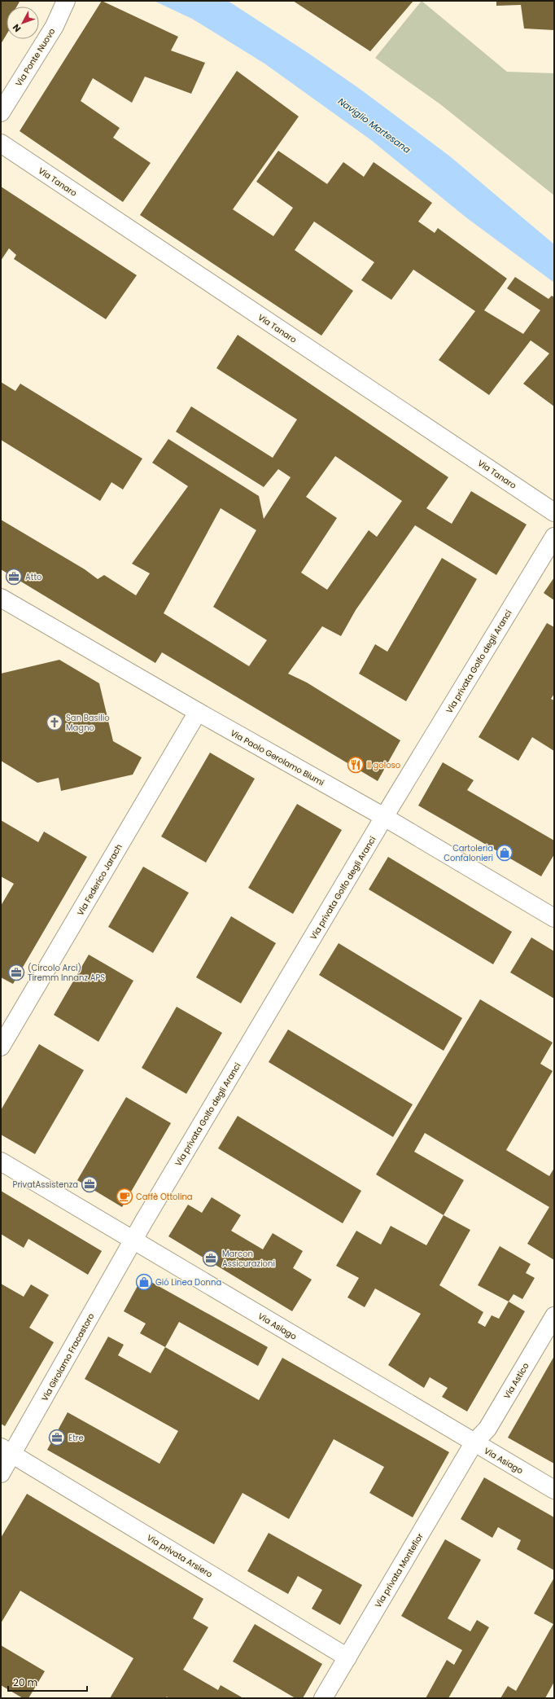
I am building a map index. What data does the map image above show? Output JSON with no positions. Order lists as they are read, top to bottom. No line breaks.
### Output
{"streets":{"street":["Via Ponte Nuovo","Via Tanaro","Via privata Golfo degli Aranci","Via Paolo Gerolamo Biumi","Via Federico Jarach","Via Asiago","Via Girolamo Fracastoro","Via Astico","Via privata Arsiero","Via privata Montefior"]},"crossings":[["Via privata Golfo degli Aranci","Via Paolo Gerolamo Biumi"],["Via privata Golfo degli Aranci","Via Asiago"],["Via privata Golfo degli Aranci","Via Girolamo Fracastoro"],["Via Paolo Gerolamo Biumi","Via Federico Jarach"],["Via Asiago","Via Girolamo Fracastoro"],["Via Asiago","Via Astico"],["Via Asiago","Via privata Montefior"],["Via Girolamo Fracastoro","Via privata Arsiero"],["Via Astico","Via privata Montefior"],["Via privata Arsiero","Via privata Montefior"]],"water":["Naviglio Martesana"],"places":{"office":["Atto","(Circolo Arci) Tiremm Innanz APS","PrivatAssistenza","Marcon Assicurazioni","Etre"],"church":["San Basilio Magno"],"restaurant":["Il goloso"],"shop":["Cartoleria Confalonieri","Gió Linea Donna"],"cafe":["Caffè Ottolina"]},"scale_bar":"20 m","north":"bottom left"}
